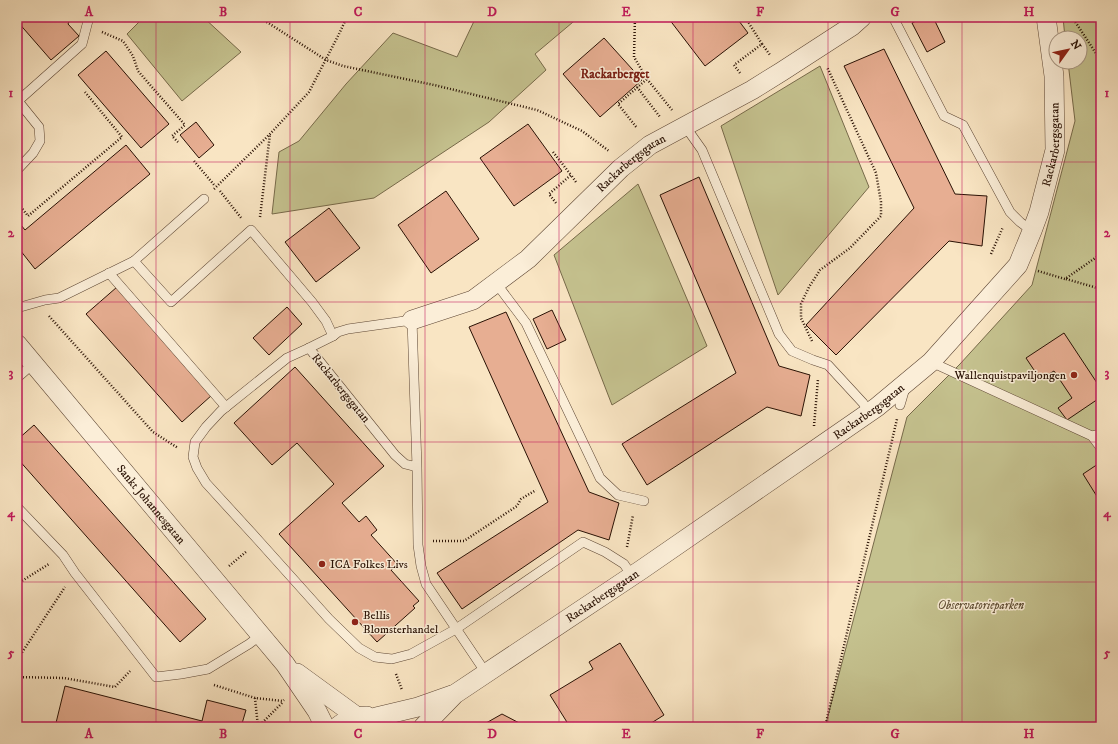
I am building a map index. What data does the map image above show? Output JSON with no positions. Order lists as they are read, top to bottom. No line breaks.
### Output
{"streets":{"street":["Rackarbergsgatan","Sankt Johannesgatan"]},"crossings":[["Rackarbergsgatan","Sankt Johannesgatan"]],"districts":["Rackarberget"],"parks":["Observatorieparken"],"places":["Wallenquistpaviljongen","ICA Folkes Livs","Bellis Blomsterhandel"],"north":"top right","grid":{"columns":["A","B","C","D","E","F","G","H"],"rows":["1","2","3","4","5"]}}
